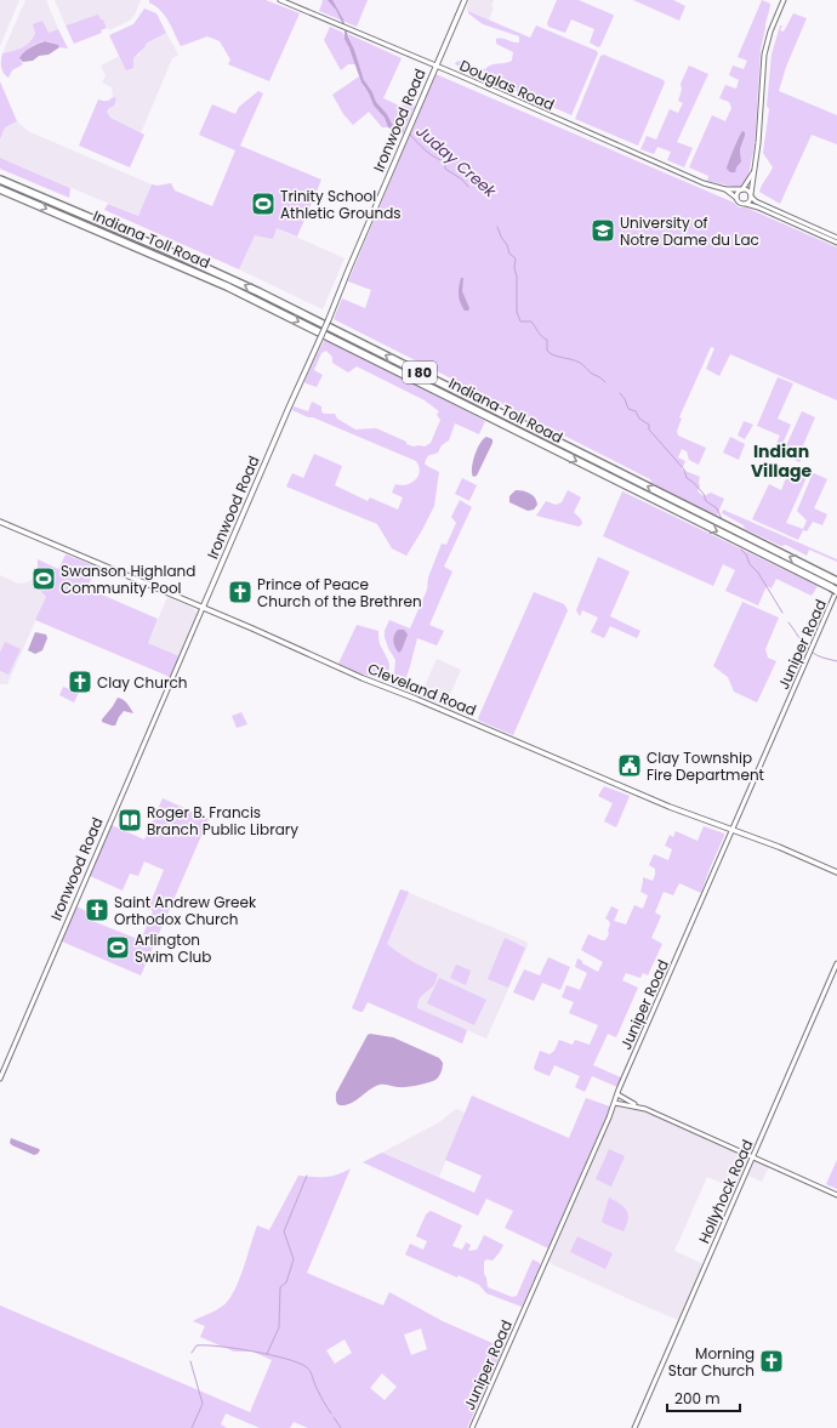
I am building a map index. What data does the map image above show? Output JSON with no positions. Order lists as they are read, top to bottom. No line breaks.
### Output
{"streets":{"highway":["Indiana Toll Road","I 80"],"main road":["Ironwood Road","Cleveland Road"],"street":["Douglas Road","Juniper Road","Hollyhock Road"]},"crossings":[["Douglas Road","Ironwood Road"],["Ironwood Road","Cleveland Road"],["Indiana Toll Road","Juniper Road"],["Juniper Road","Cleveland Road"]],"districts":["Indian Village"],"water":["Juday Creek"],"places":{"sports":["Trinity School Athletic Grounds","Swanson Highland Community Pool","Arlington Swim Club"],"school or university":["University of Notre Dame du Lac"],"church":["Prince of Peace Church of the Brethren","Clay Church","Saint Andrew Greek Orthodox Church","Morning Star Church"],"public building":["Clay Township Fire Department"],"library":["Roger B. Francis Branch Public Library"]},"scale_bar":"200 m"}
